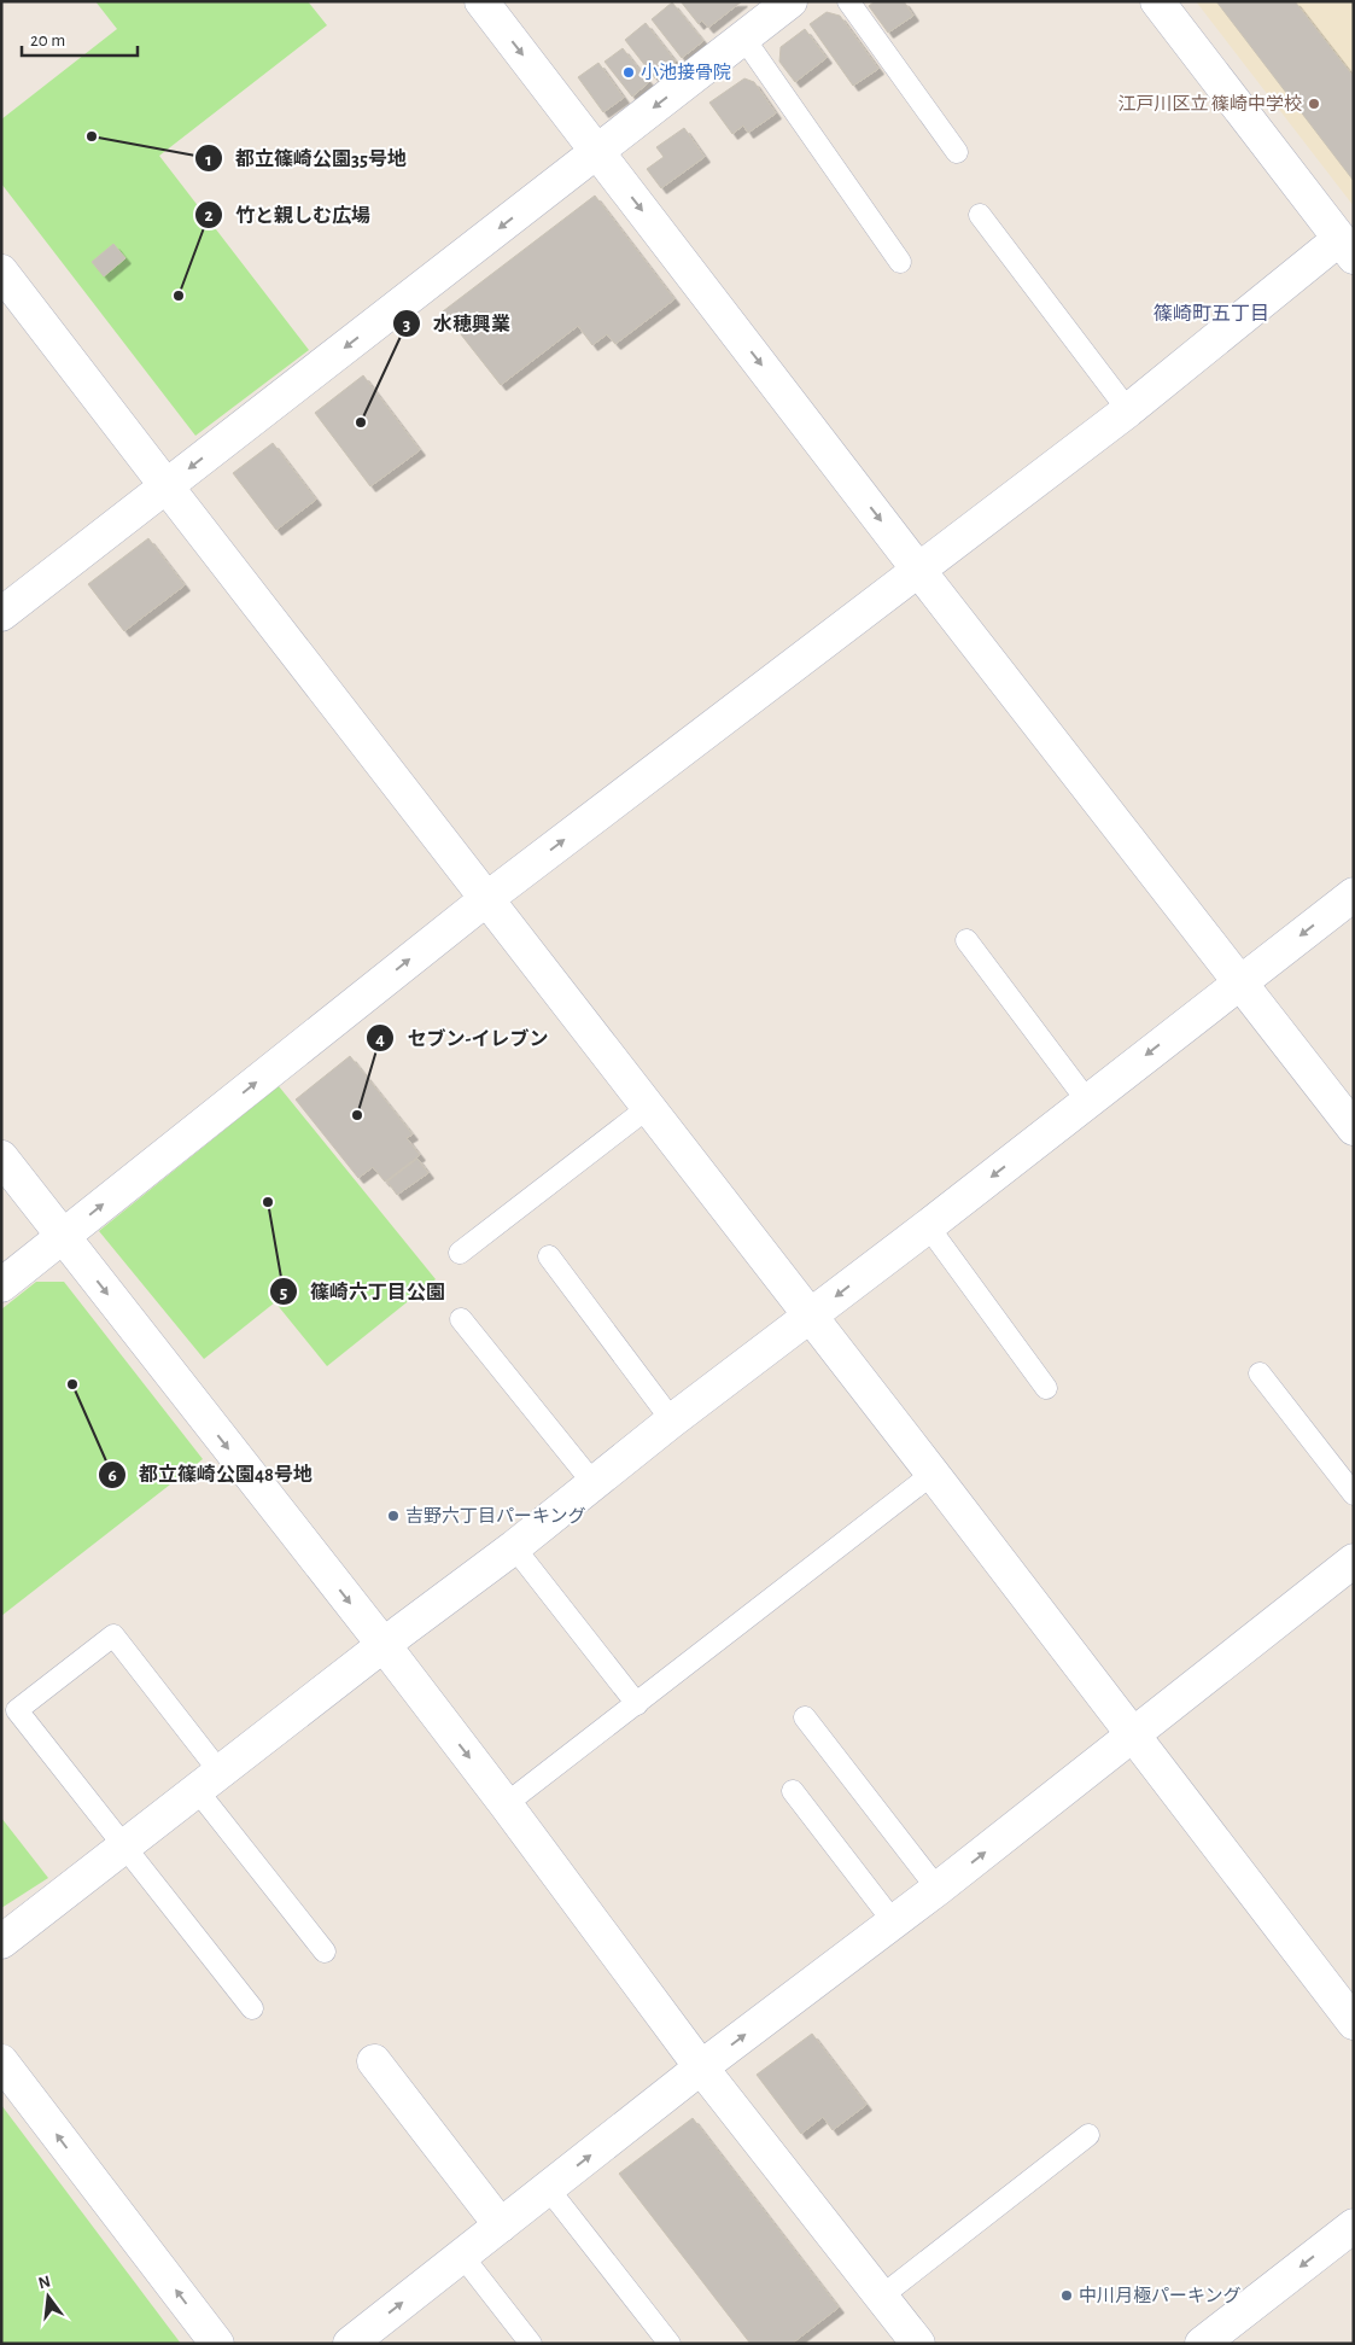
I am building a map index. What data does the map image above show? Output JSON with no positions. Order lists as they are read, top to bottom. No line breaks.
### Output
{"districts":["篠崎町五丁目"],"places":["小池接骨院","江戸川区立 篠崎中学校","都立篠崎公園35号地","竹と親しむ広場","水穂興業","セブン-イレブン","篠崎六丁目公園","都立篠崎公園48号地","吉野六丁目パーキング","中川月極パーキング"],"scale_bar":"20 m","north":"top"}
